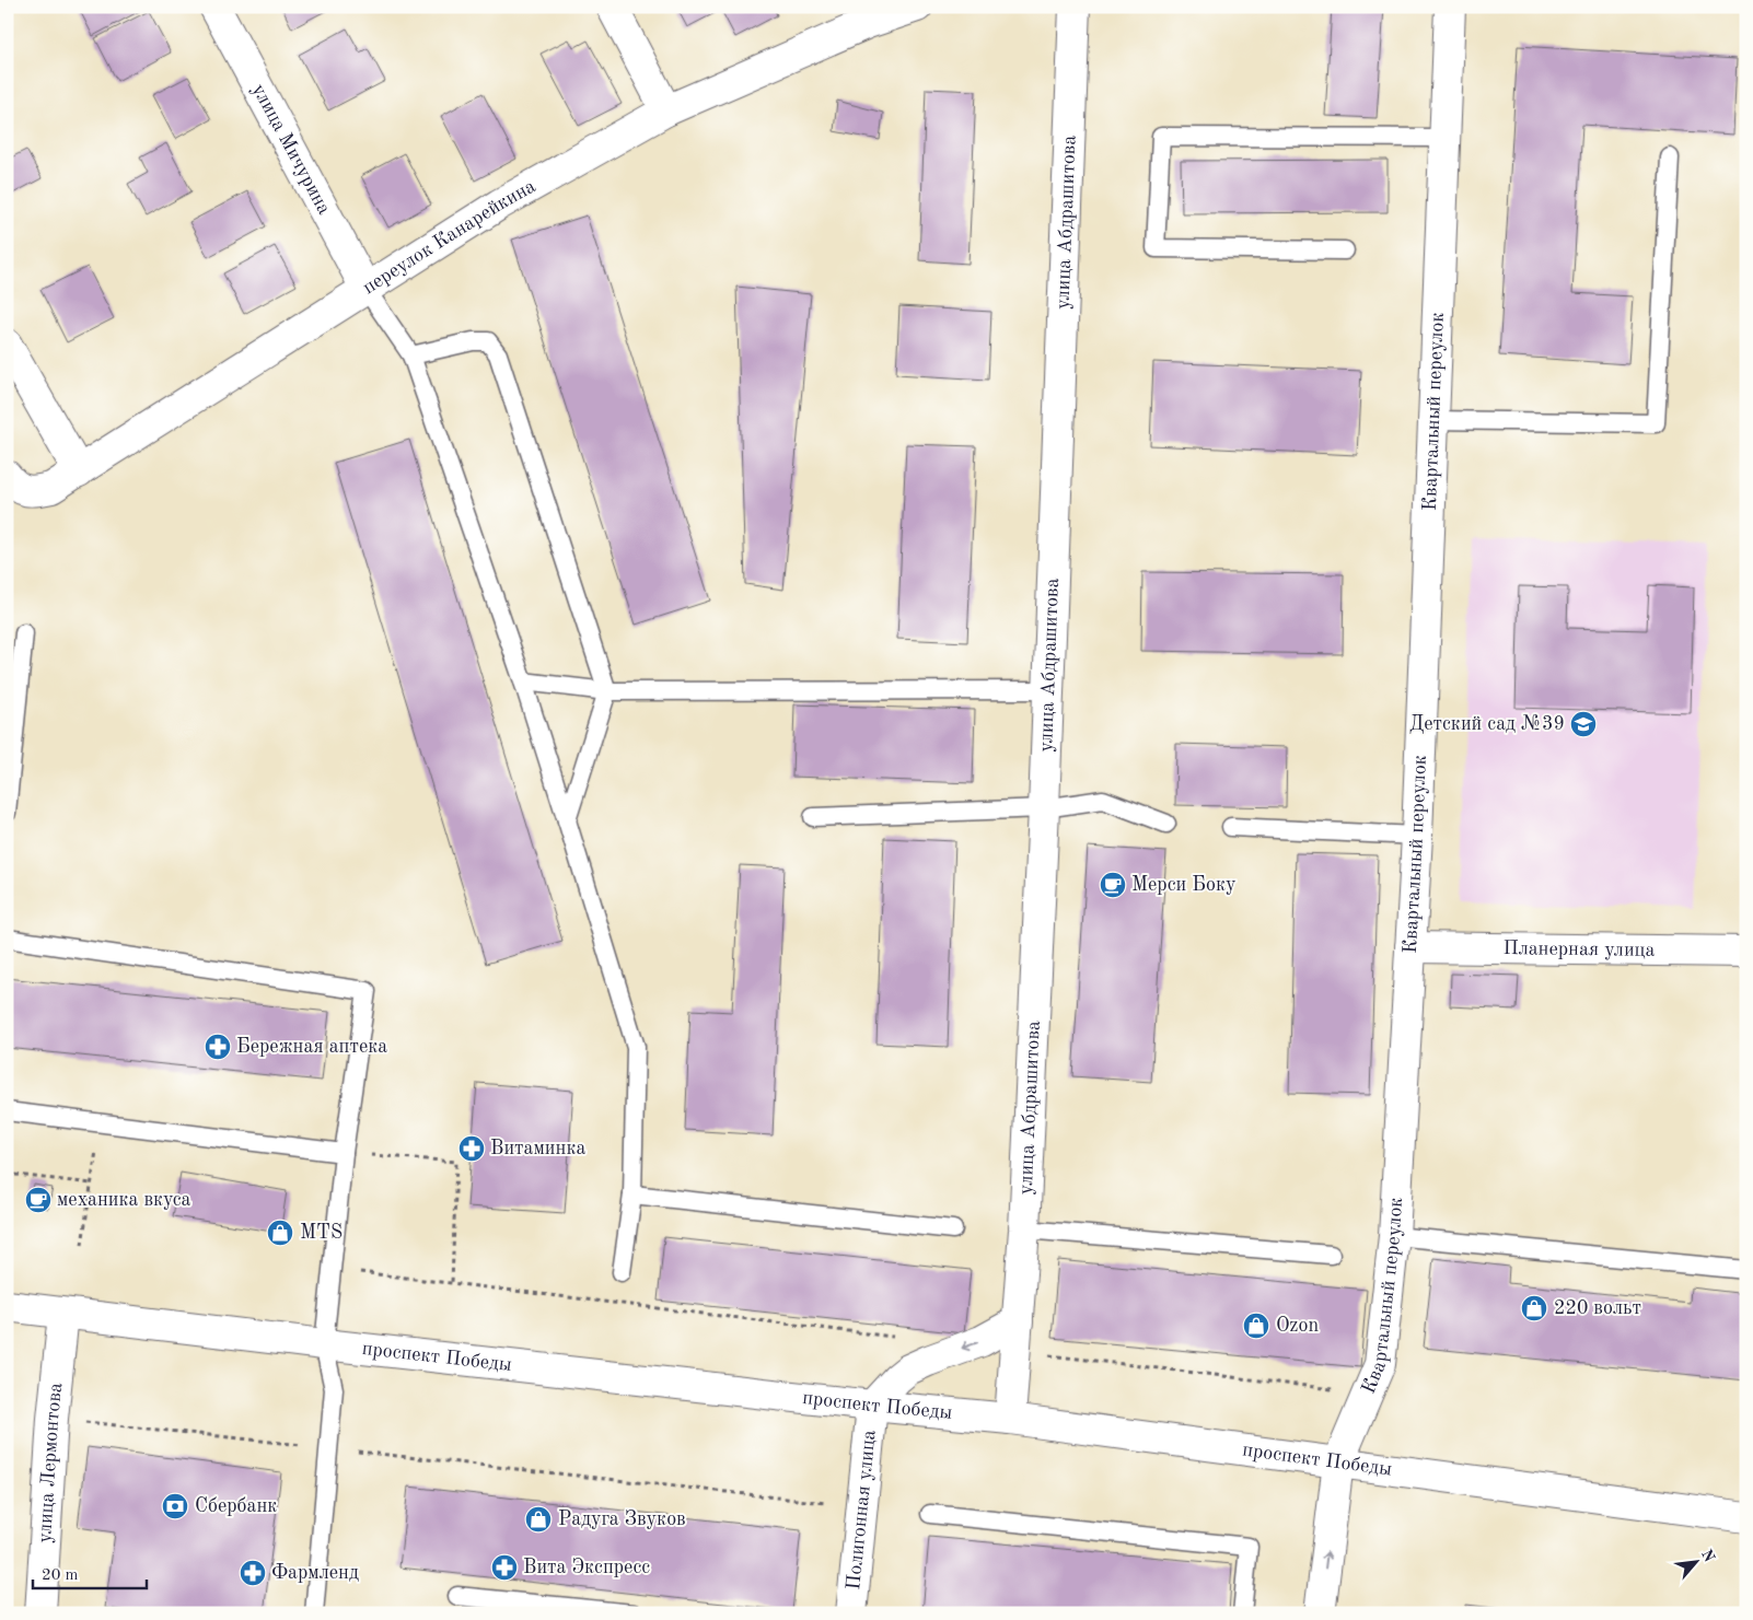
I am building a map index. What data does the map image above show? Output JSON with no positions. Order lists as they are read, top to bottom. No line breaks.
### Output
{"streets":{"street":["улица Мичурина","улица Абдрашитова","переулок Канарейкина","Квартальный переулок","Планерная улица","проспект Победы","улица Лермонтова","Полигонная улица"]},"crossings":[["улица Мичурина","переулок Канарейкина"],["улица Абдрашитова","проспект Победы"],["Квартальный переулок","Планерная улица"],["Квартальный переулок","проспект Победы"],["проспект Победы","улица Лермонтова"],["проспект Победы","Полигонная улица"]],"places":{"school or university":["Детский сад №39"],"cafe":["Мерси Боку","механика вкуса"],"pharmacy":["Бережная аптека","Витаминка","Вита Экспресс","Фармленд"],"shop":["MTS","220 вольт","Ozon","Радуга Звуков"],"bank":["Сбербанк"]},"scale_bar":"20 m","north":"top right"}
